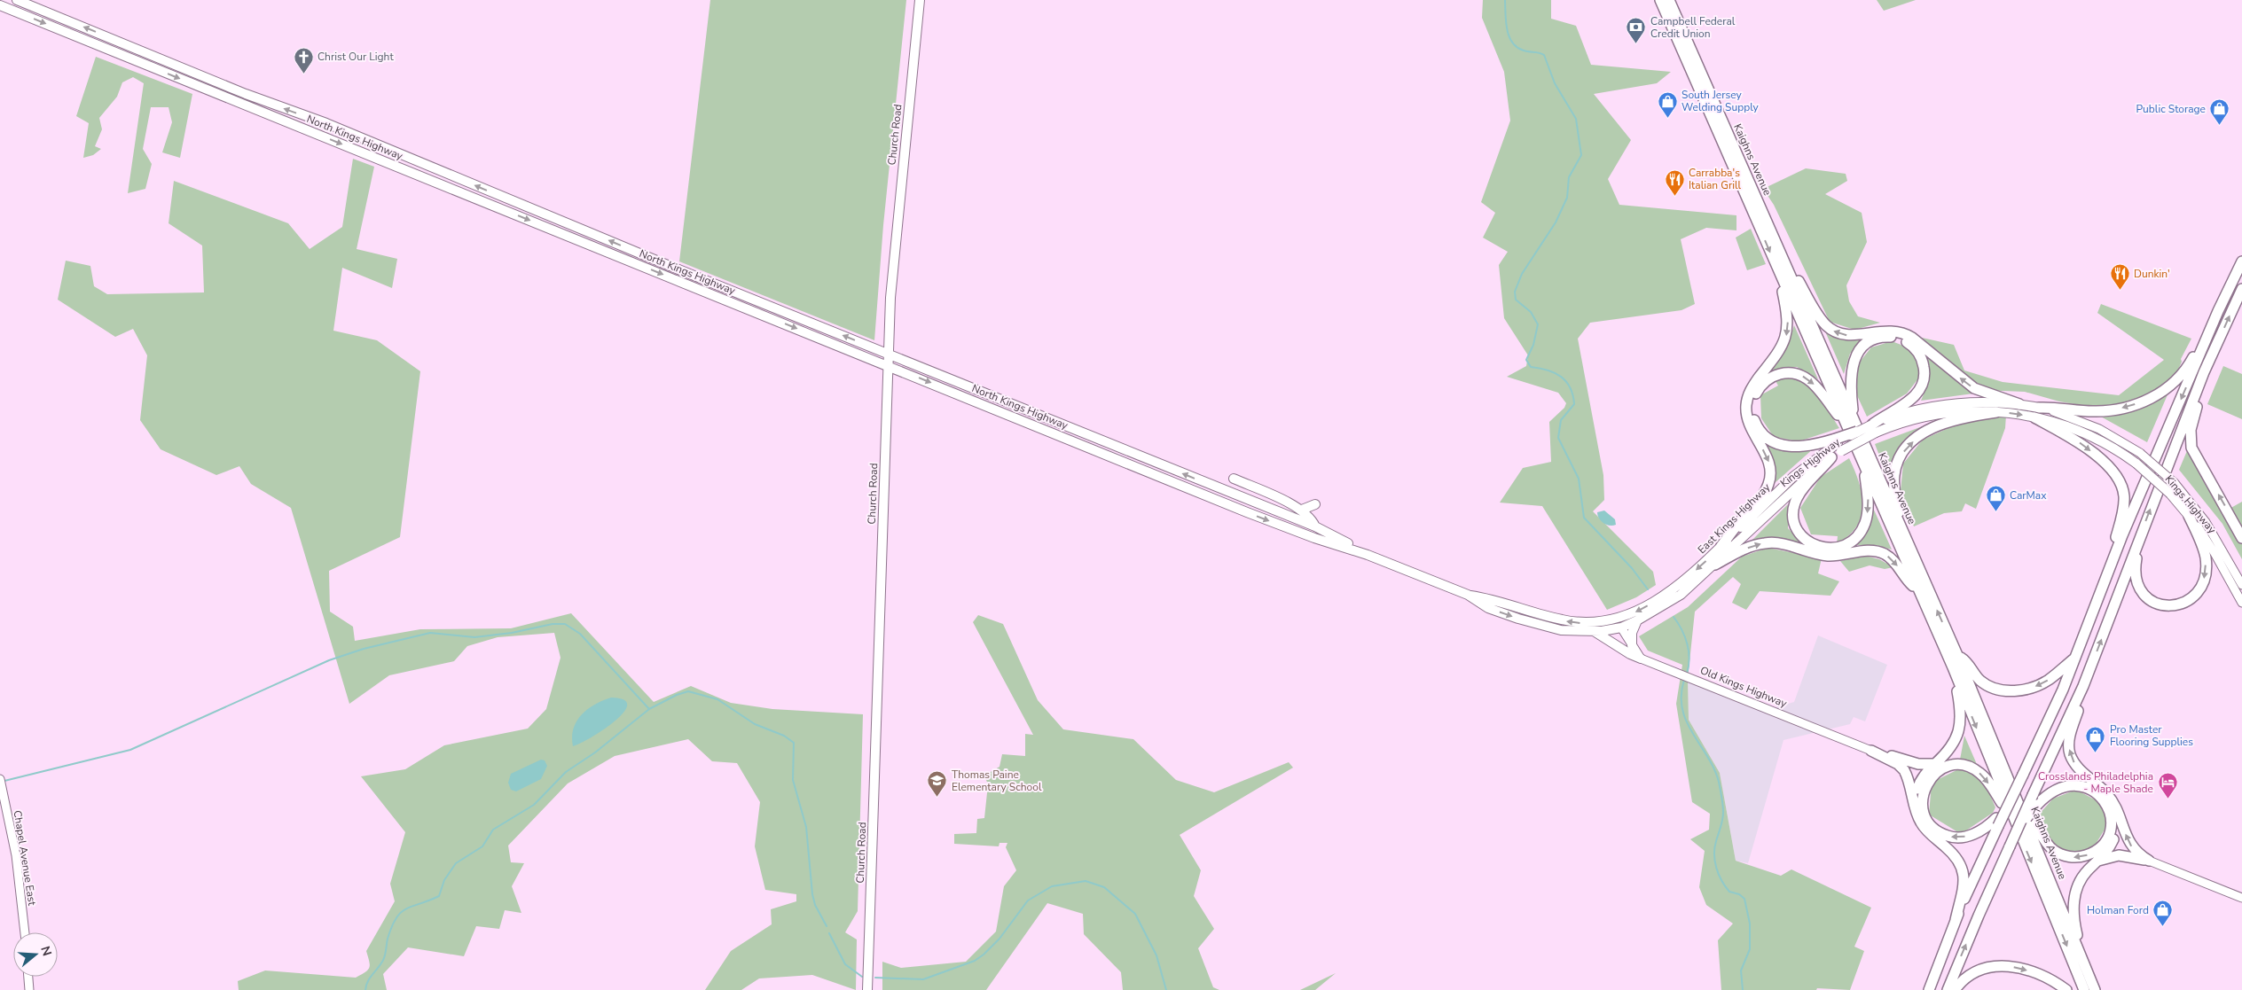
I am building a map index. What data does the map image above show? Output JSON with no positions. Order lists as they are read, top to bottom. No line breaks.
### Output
{"streets":{"highway":["Kaighns Avenue"],"main road":["Church Road","North Kings Highway","Kings Highway","East Kings Highway"],"street":["Old Kings Highway","Chapel Avenue East"]},"crossings":[["Church Road","North Kings Highway"],["North Kings Highway","Kings Highway"],["North Kings Highway","East Kings Highway"],["Kaighns Avenue","Kings Highway"],["Kaighns Avenue","East Kings Highway"],["Kings Highway","East Kings Highway"]],"places":{"bank":["Campbell Federal Credit Union"],"church":["Christ Our Light"],"shop":["South Jersey Welding Supply","Public Storage","CarMax","Pro Master Flooring Supplies","Holman Ford"],"restaurant":["Carrabba's Italian Grill","Dunkin'"],"school or university":["Thomas Paine Elementary School"],"hotel":["Crosslands Philadelphia - Maple Shade"]},"north":"right"}
